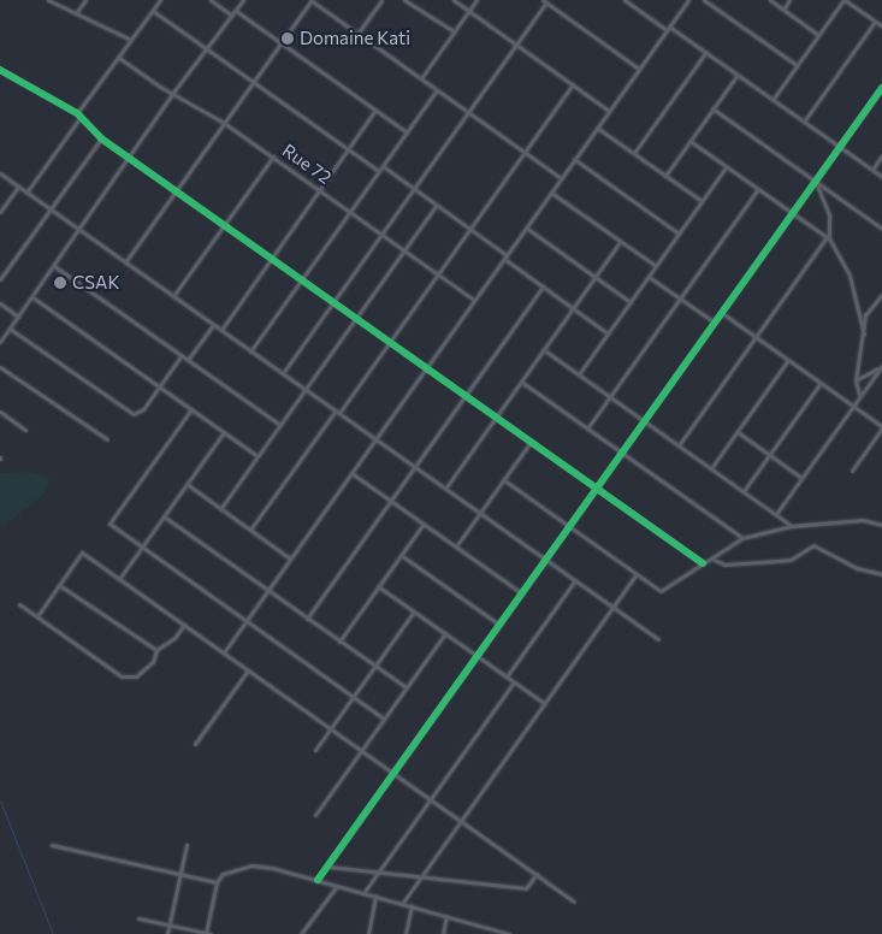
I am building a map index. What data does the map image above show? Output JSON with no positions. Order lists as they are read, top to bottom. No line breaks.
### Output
{"streets":{"street":["Rue 72"]},"places":["Domaine Kati","CSAK"]}
